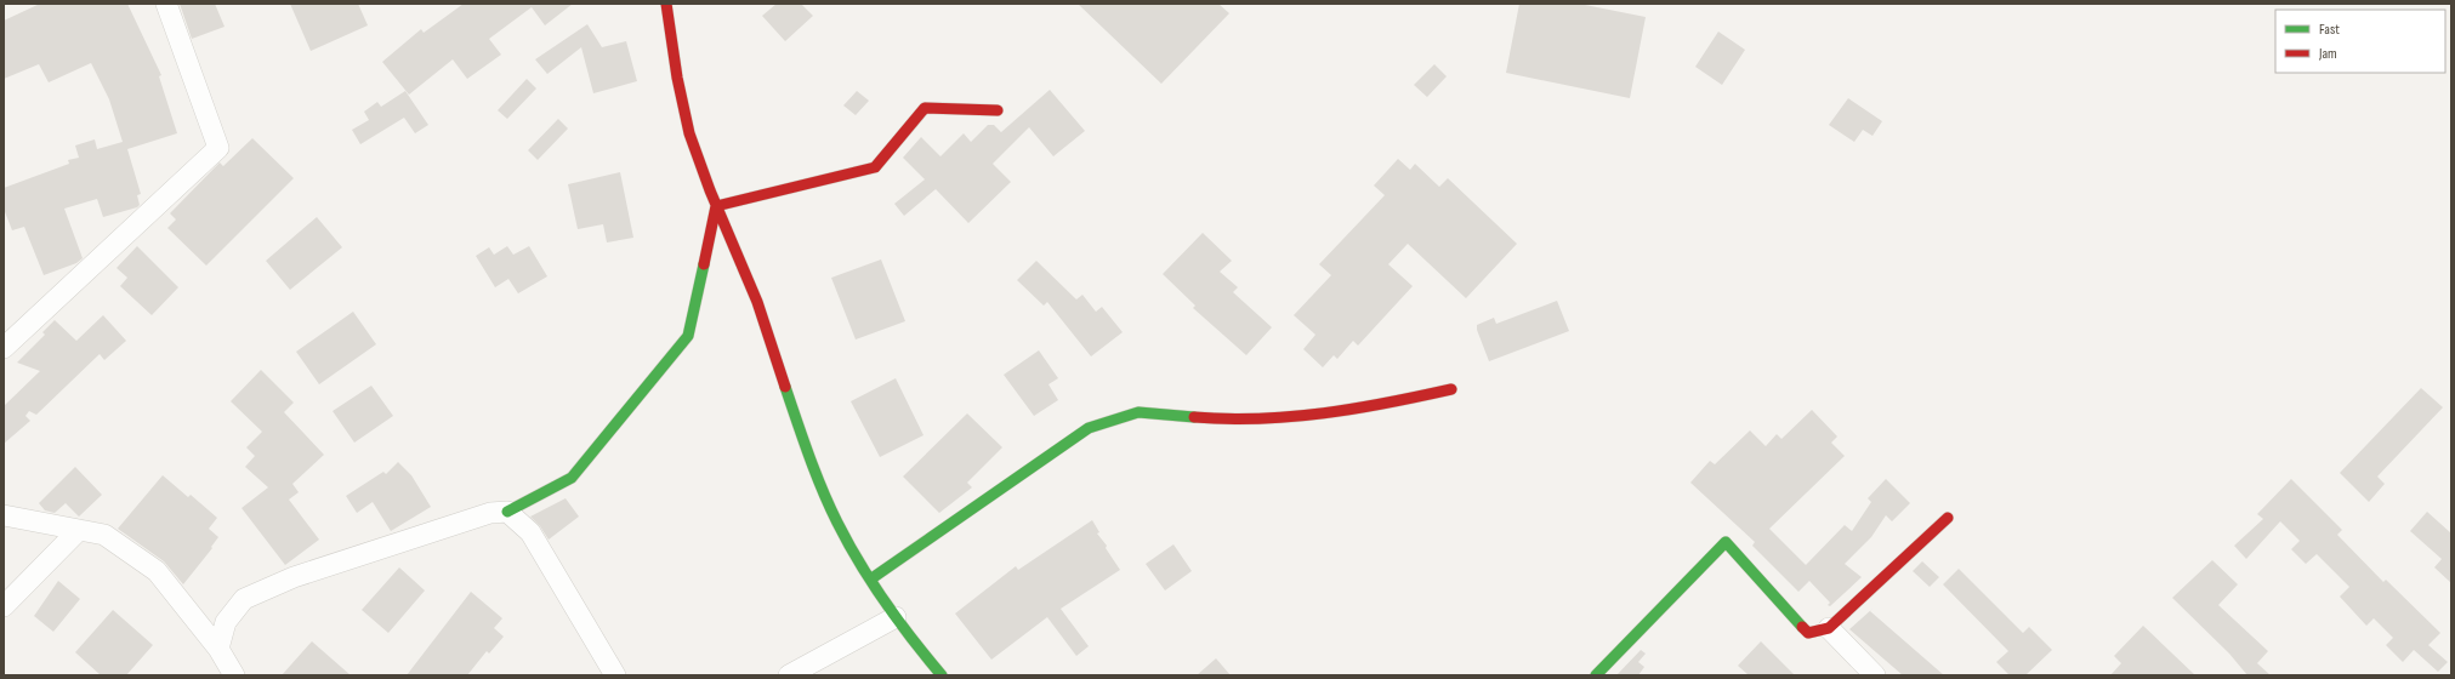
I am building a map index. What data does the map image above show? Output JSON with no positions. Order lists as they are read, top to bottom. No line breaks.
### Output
{"legend":["Fast","Jam"]}
